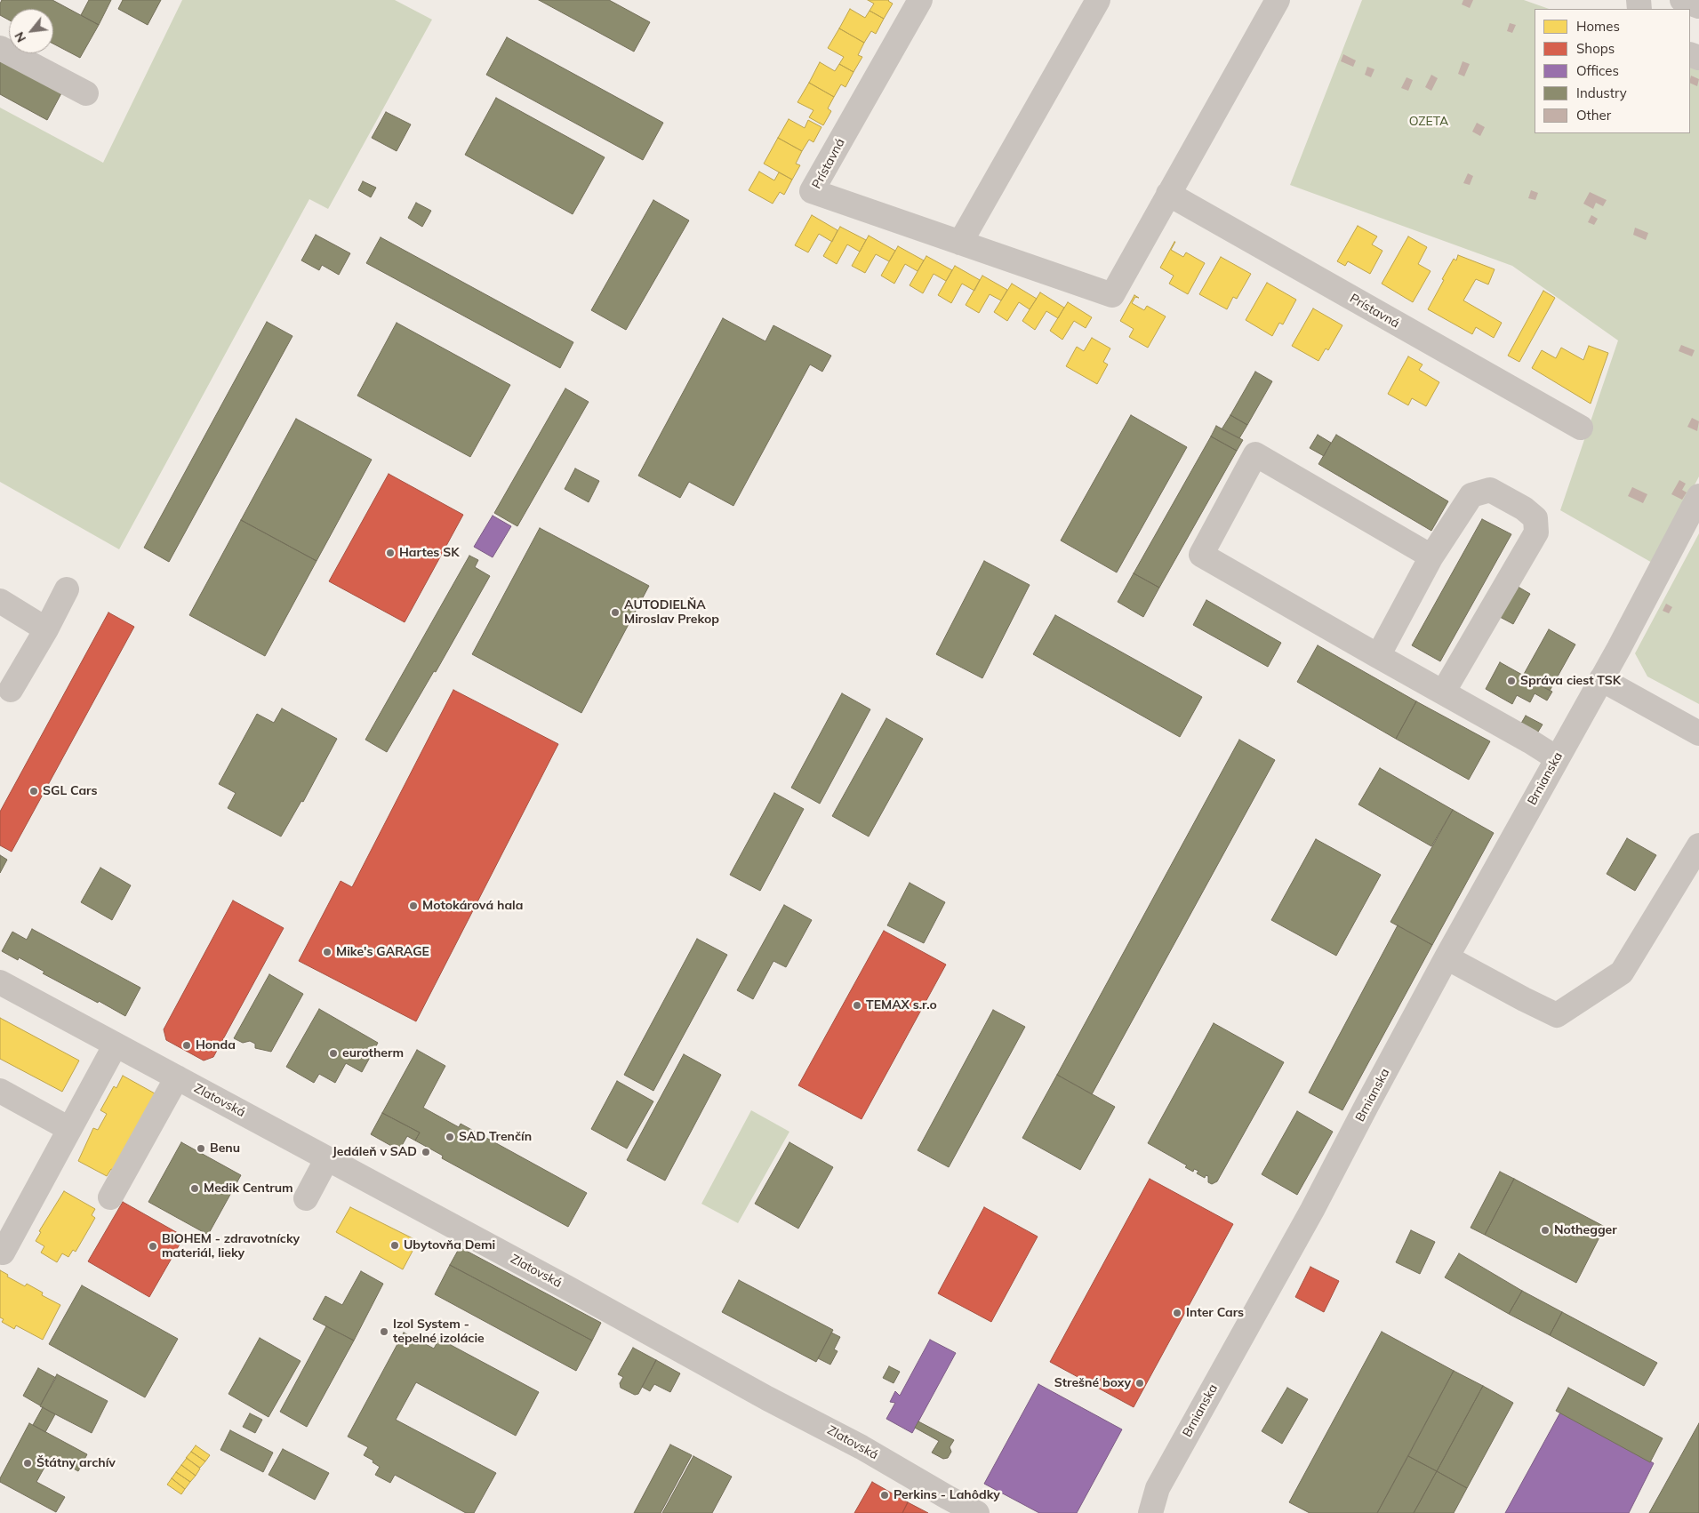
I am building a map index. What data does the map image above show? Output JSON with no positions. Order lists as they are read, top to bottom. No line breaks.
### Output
{"streets":{"street":["Prístavná","Brnianska","Zlatovská"]},"parks":["OZETA"],"places":["Hartes SK","AUTODIELŇA Miroslav Prekop","Správa ciest TSK","SGL Cars","Motokárová hala","Mike's GARAGE","TEMAX s.r.o","Honda","eurotherm","SAD Trenčín","Benu","Jedáleň v SAD","Medik Centrum","Nothegger","Ubytovňa Demi","BIOHEM - zdravotnícky materiál, lieky","Inter Cars","Izol System - tepelné izolácie","Strešné boxy","Štátny archív","Perkins - Lahôdky"],"legend":["Homes","Shops","Offices","Industry","Other"],"north":"bottom left"}
